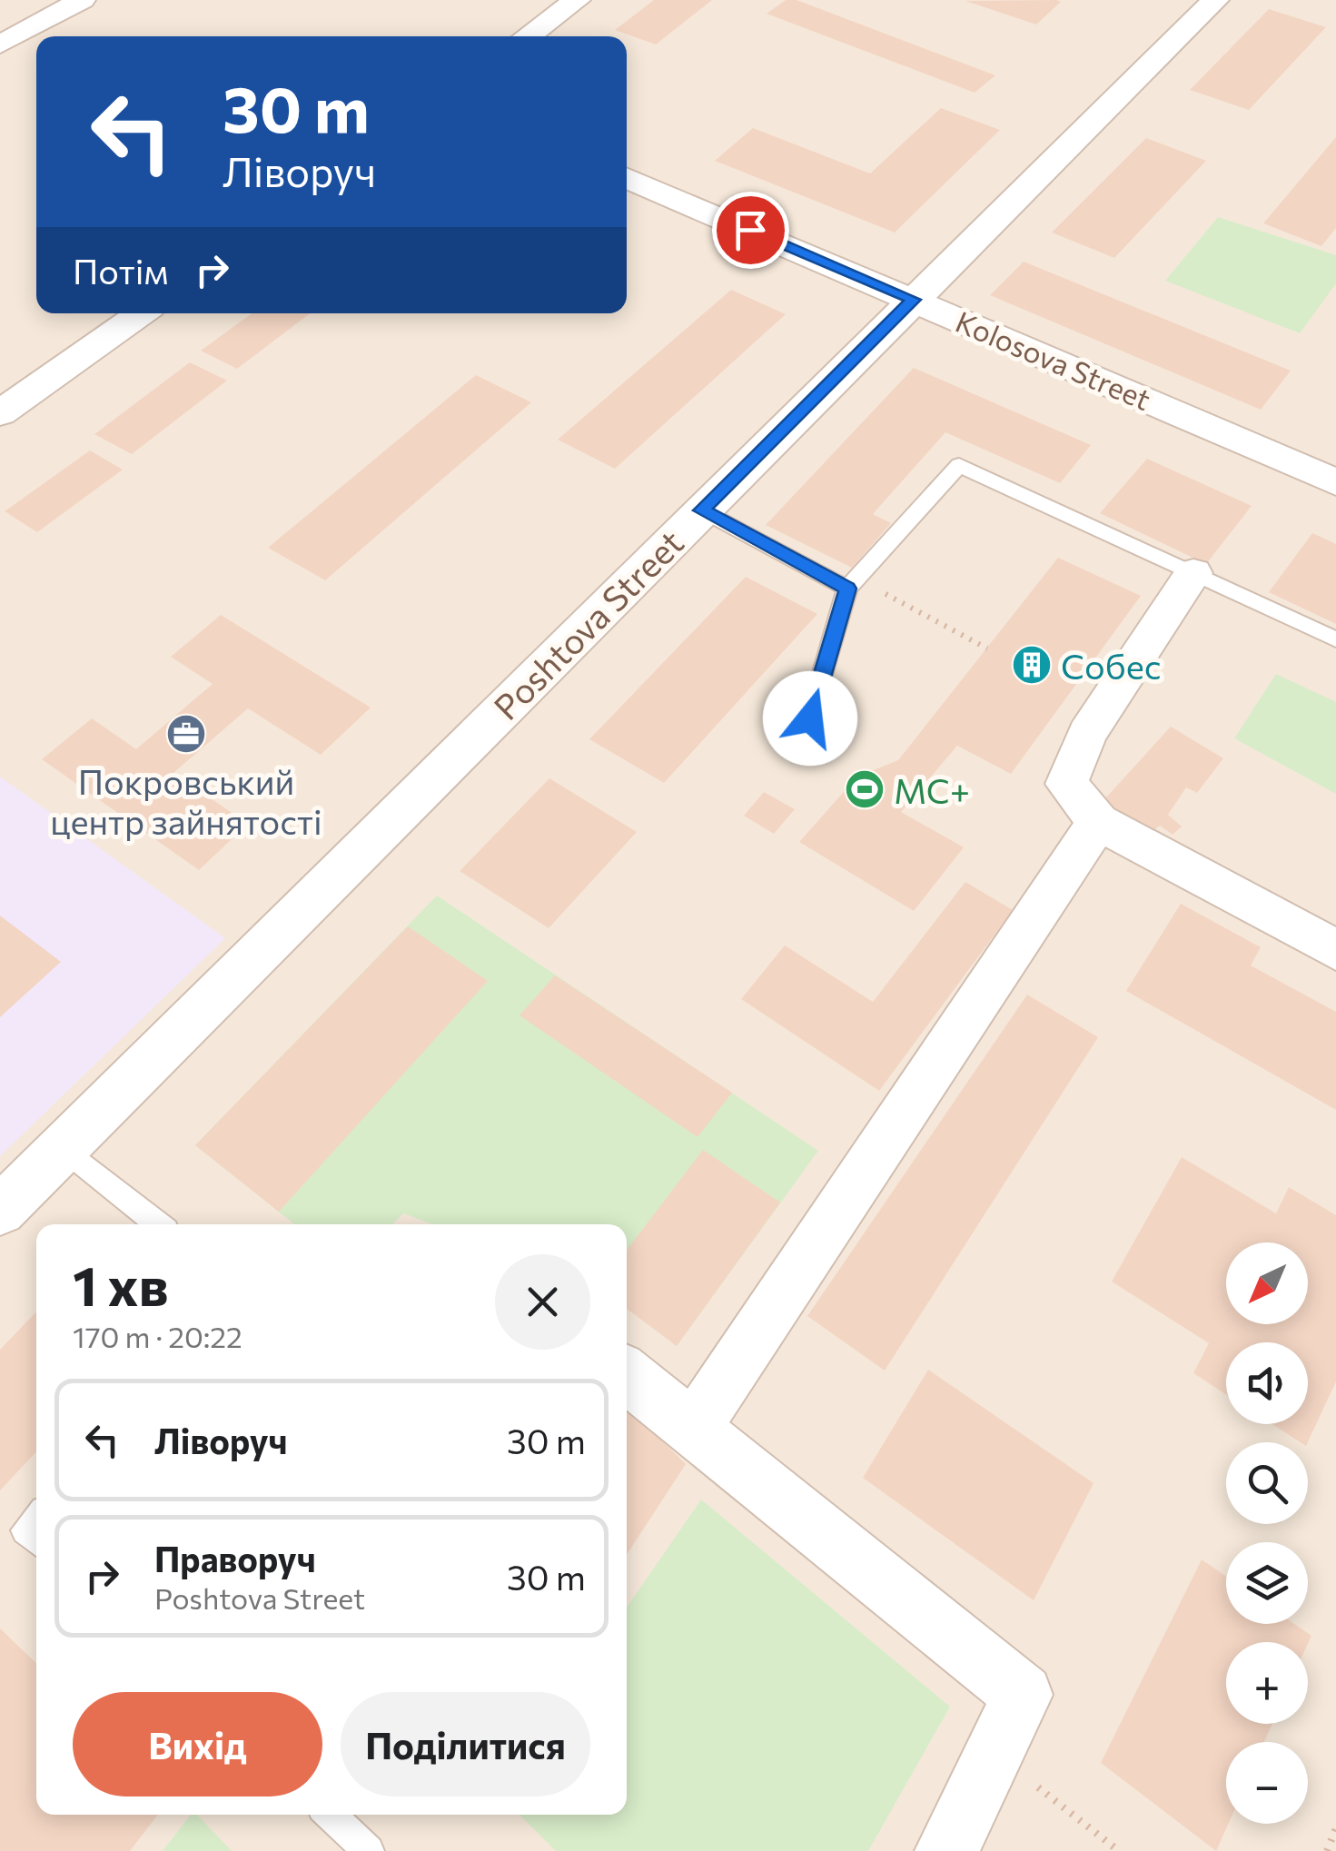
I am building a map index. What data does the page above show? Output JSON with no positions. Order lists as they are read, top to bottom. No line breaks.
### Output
{"streets":{"street":["Kolosova Street","Poshtova Street"]},"crossings":[["Kolosova Street","Poshtova Street"]],"places":{"building":["Собес"],"office":["Покровський центр зайнятості"],"sports":["МС+"]},"north":"bottom left","page":{"turn":["30 m","Ліворуч"],"then":"Потім","heading":["1 хв","170 m · 20:22"],"map_buttons":["+","−"],"list":[{"name":"Ліворуч","value":"30 m"},{"name":"Праворуч","note":"Poshtova Street","value":"30 m"}],"buttons":["Вихід","Поділитися"]}}
